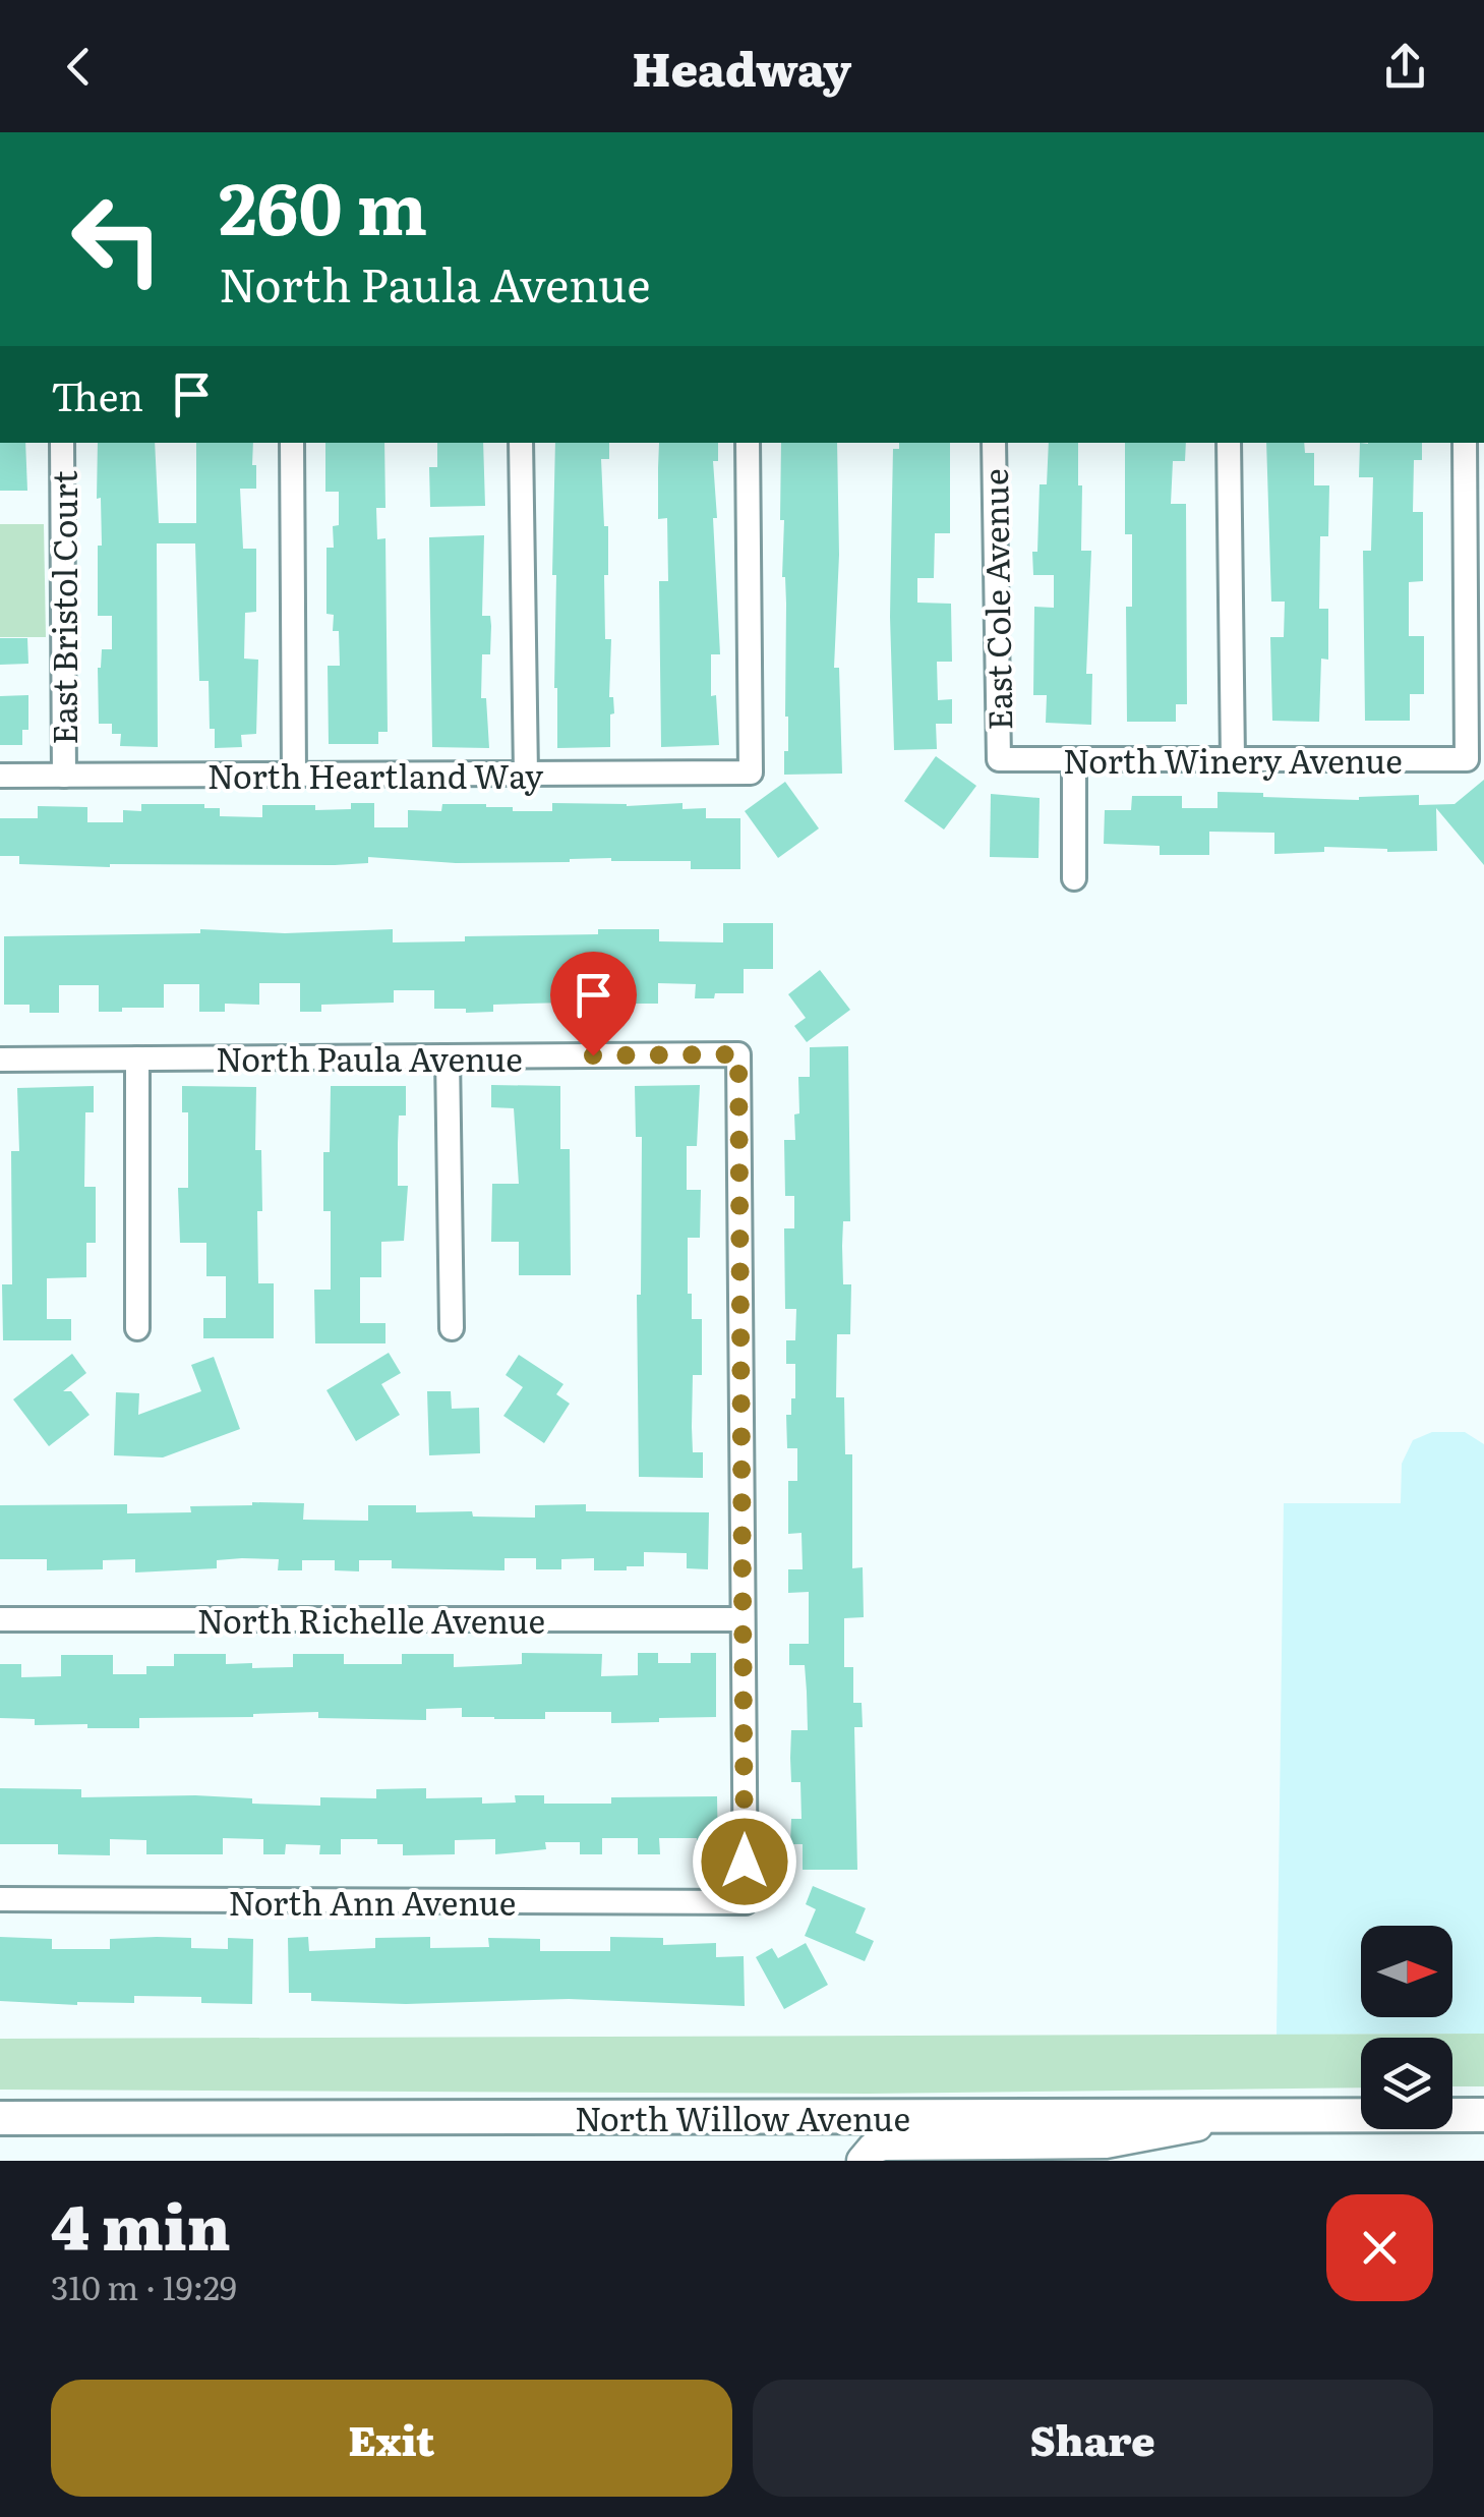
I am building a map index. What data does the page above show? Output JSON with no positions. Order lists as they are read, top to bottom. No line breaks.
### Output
{"streets":{"main road":["North Willow Avenue"],"street":["East Cole Avenue","East Bristol Court","North Winery Avenue","North Heartland Way","North Paula Avenue","North Richelle Avenue","North Ann Avenue"]},"crossings":[["East Cole Avenue","North Winery Avenue"],["East Bristol Court","North Heartland Way"],["North Paula Avenue","North Richelle Avenue"],["North Paula Avenue","North Ann Avenue"],["North Richelle Avenue","North Ann Avenue"]],"north":"right","page":{"header":"Headway","turn":["260 m","North Paula Avenue"],"then":"Then","heading":["4 min","310 m · 19:29"],"buttons":["Exit","Share"]}}
